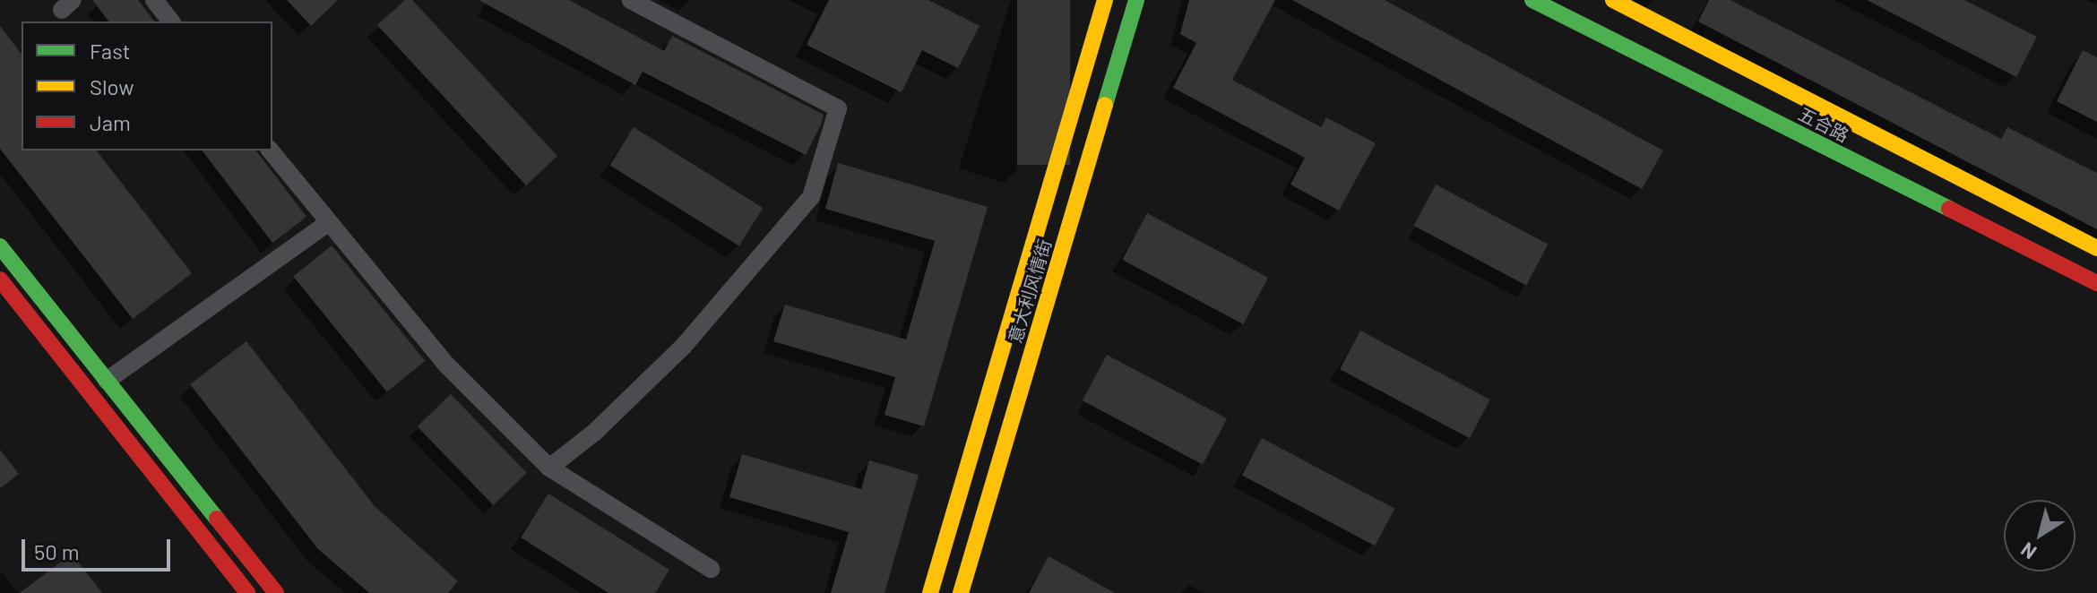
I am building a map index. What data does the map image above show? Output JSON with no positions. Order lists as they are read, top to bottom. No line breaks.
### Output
{"streets":{"street":["五合路","意大利风情街"]},"legend":["Fast","Slow","Jam"],"scale_bar":"50 m","north":"bottom left"}
